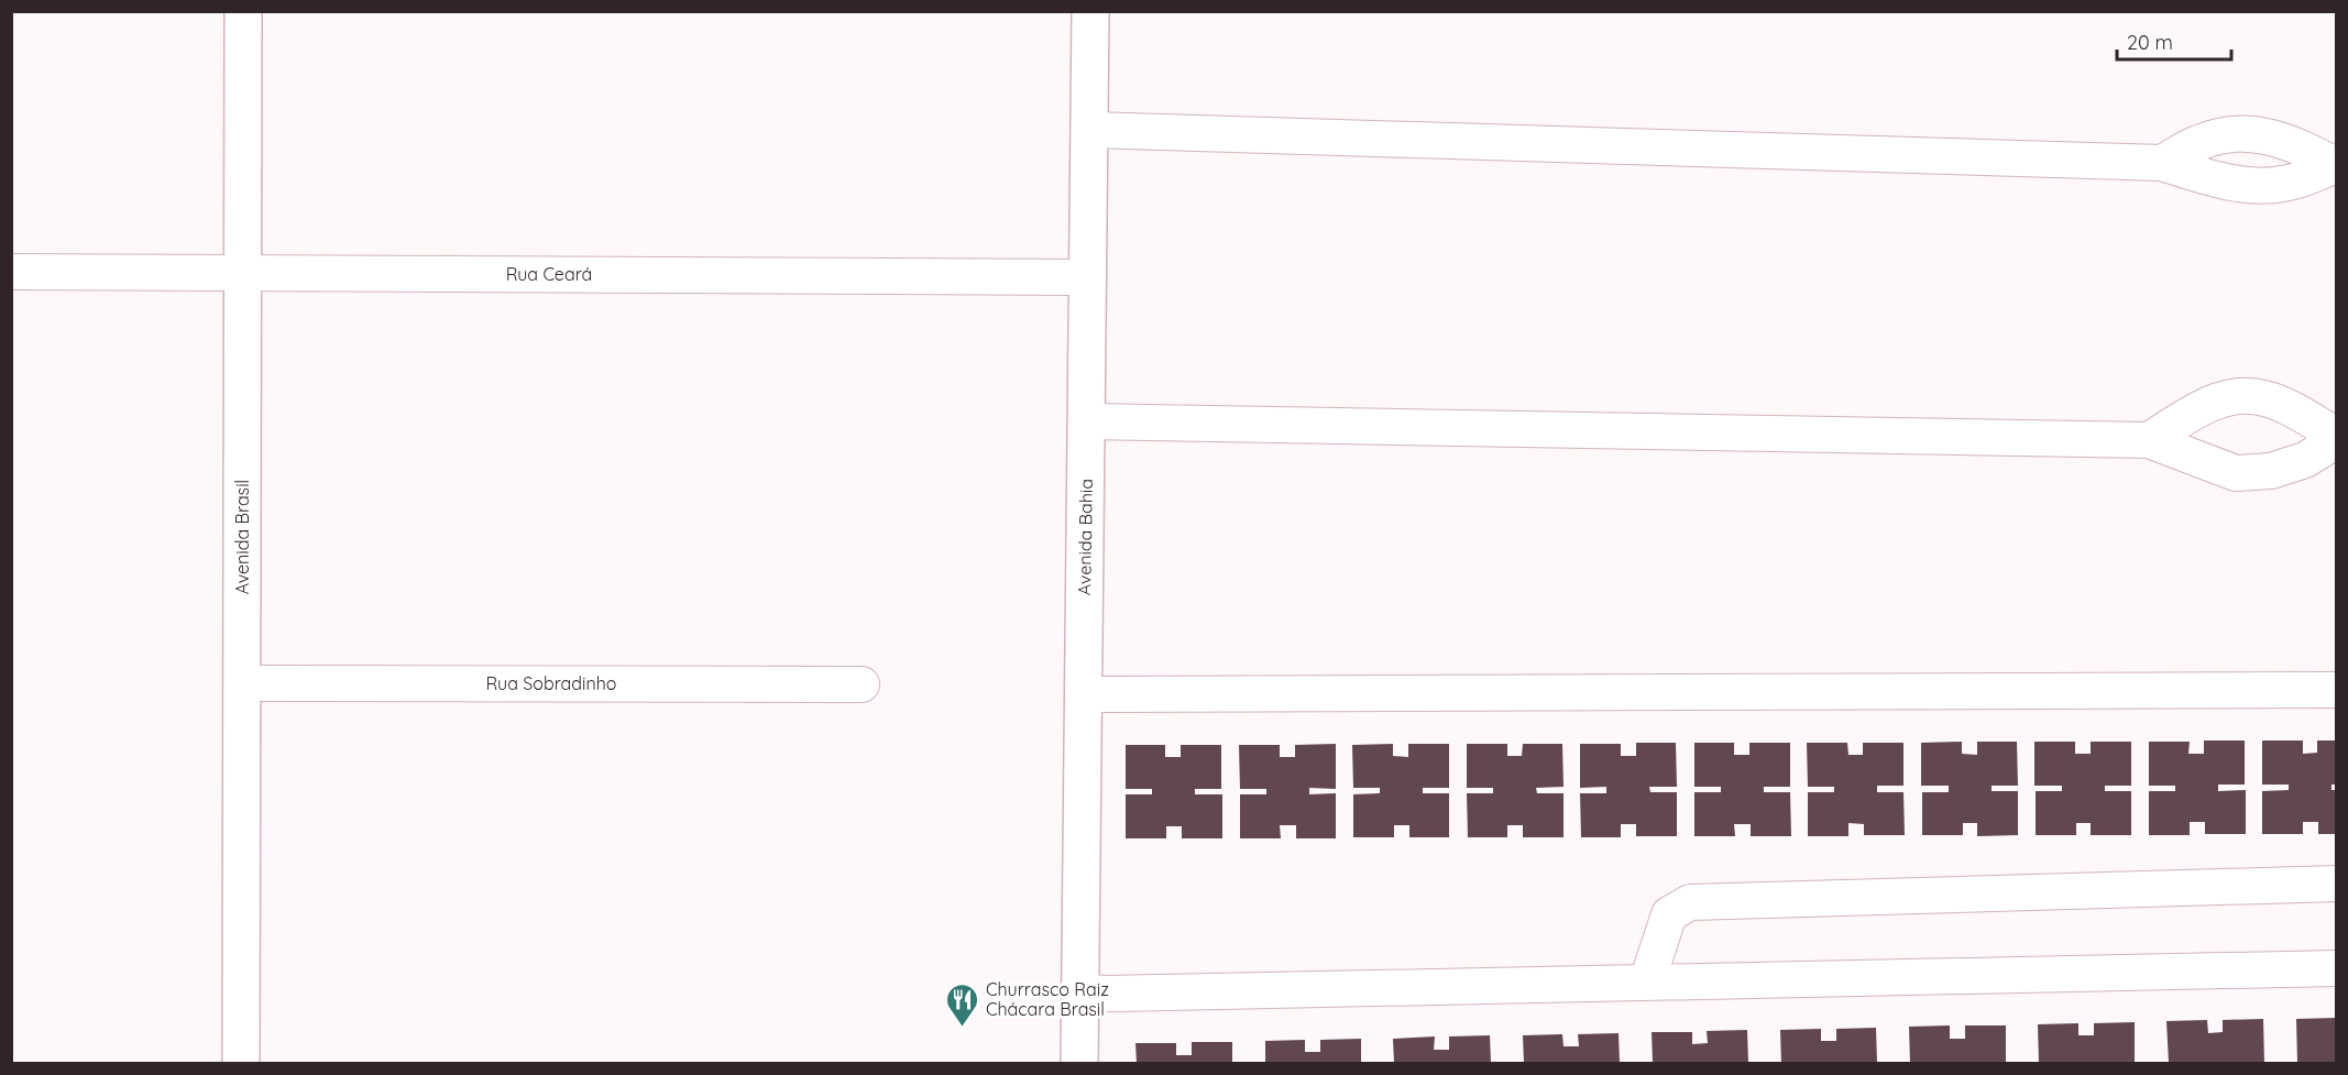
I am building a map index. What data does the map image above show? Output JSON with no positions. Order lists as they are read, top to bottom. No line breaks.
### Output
{"streets":{"street":["Rua Ceará","Avenida Brasil","Avenida Bahia","Rua Sobradinho"]},"crossings":[["Rua Ceará","Avenida Brasil"],["Rua Ceará","Avenida Bahia"],["Avenida Brasil","Rua Sobradinho"]],"places":{"restaurant":["Churrasco Raiz Chácara Brasil"]},"scale_bar":"20 m"}
